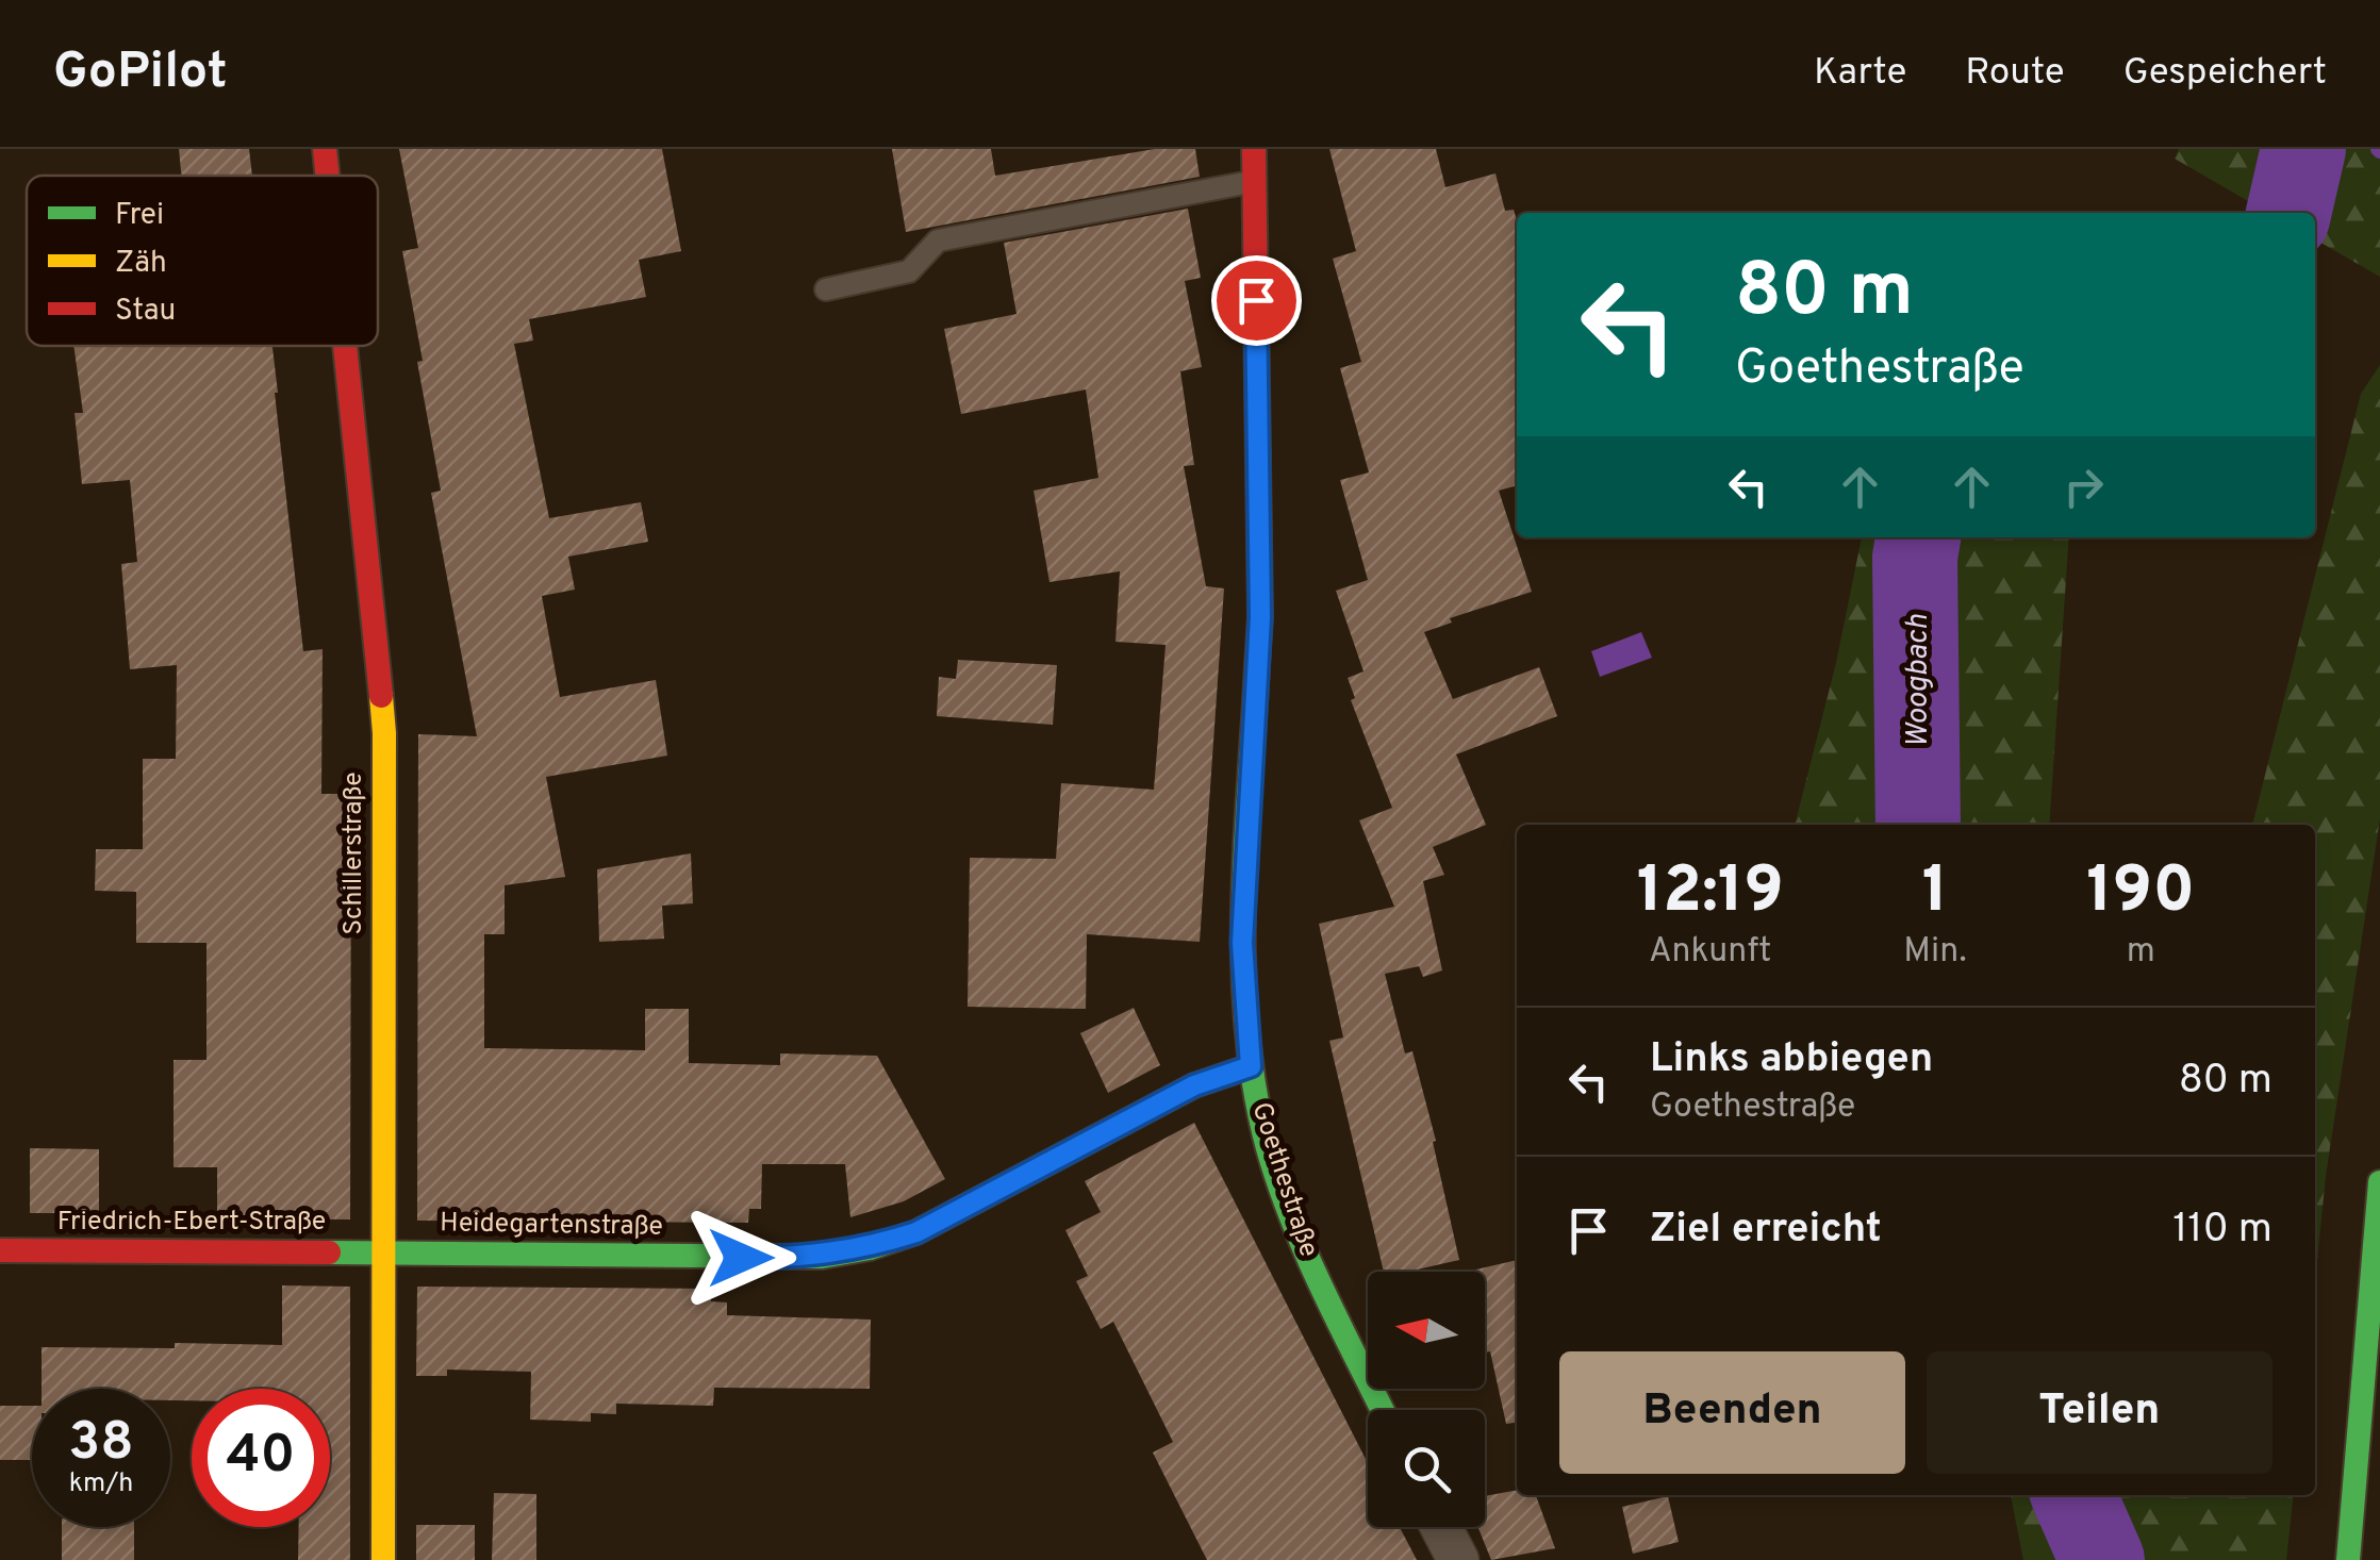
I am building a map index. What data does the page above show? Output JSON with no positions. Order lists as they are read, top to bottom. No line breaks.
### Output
{"streets":{"street":["Schillerstraße","Goethestraße","Friedrich-Ebert-Straße","Heidegartenstraße"]},"crossings":[["Schillerstraße","Friedrich-Ebert-Straße"],["Schillerstraße","Heidegartenstraße"],["Goethestraße","Heidegartenstraße"],["Friedrich-Ebert-Straße","Heidegartenstraße"]],"water":["Woogbach"],"legend":["Frei","Zäh","Stau"],"north":"left","page":{"header":"GoPilot","nav":["Karte","Route","Gespeichert"],"turn":["80 m","Goethestraße"],"eta":["12:19","Ankunft","1","Min.","190","m"],"list":[{"name":"Links abbiegen","note":"Goethestraße","value":"80 m"},{"name":"Ziel erreicht","value":"110 m"}],"buttons":["Beenden","Teilen"],"speed":"38 km/h","limit":"40"}}
